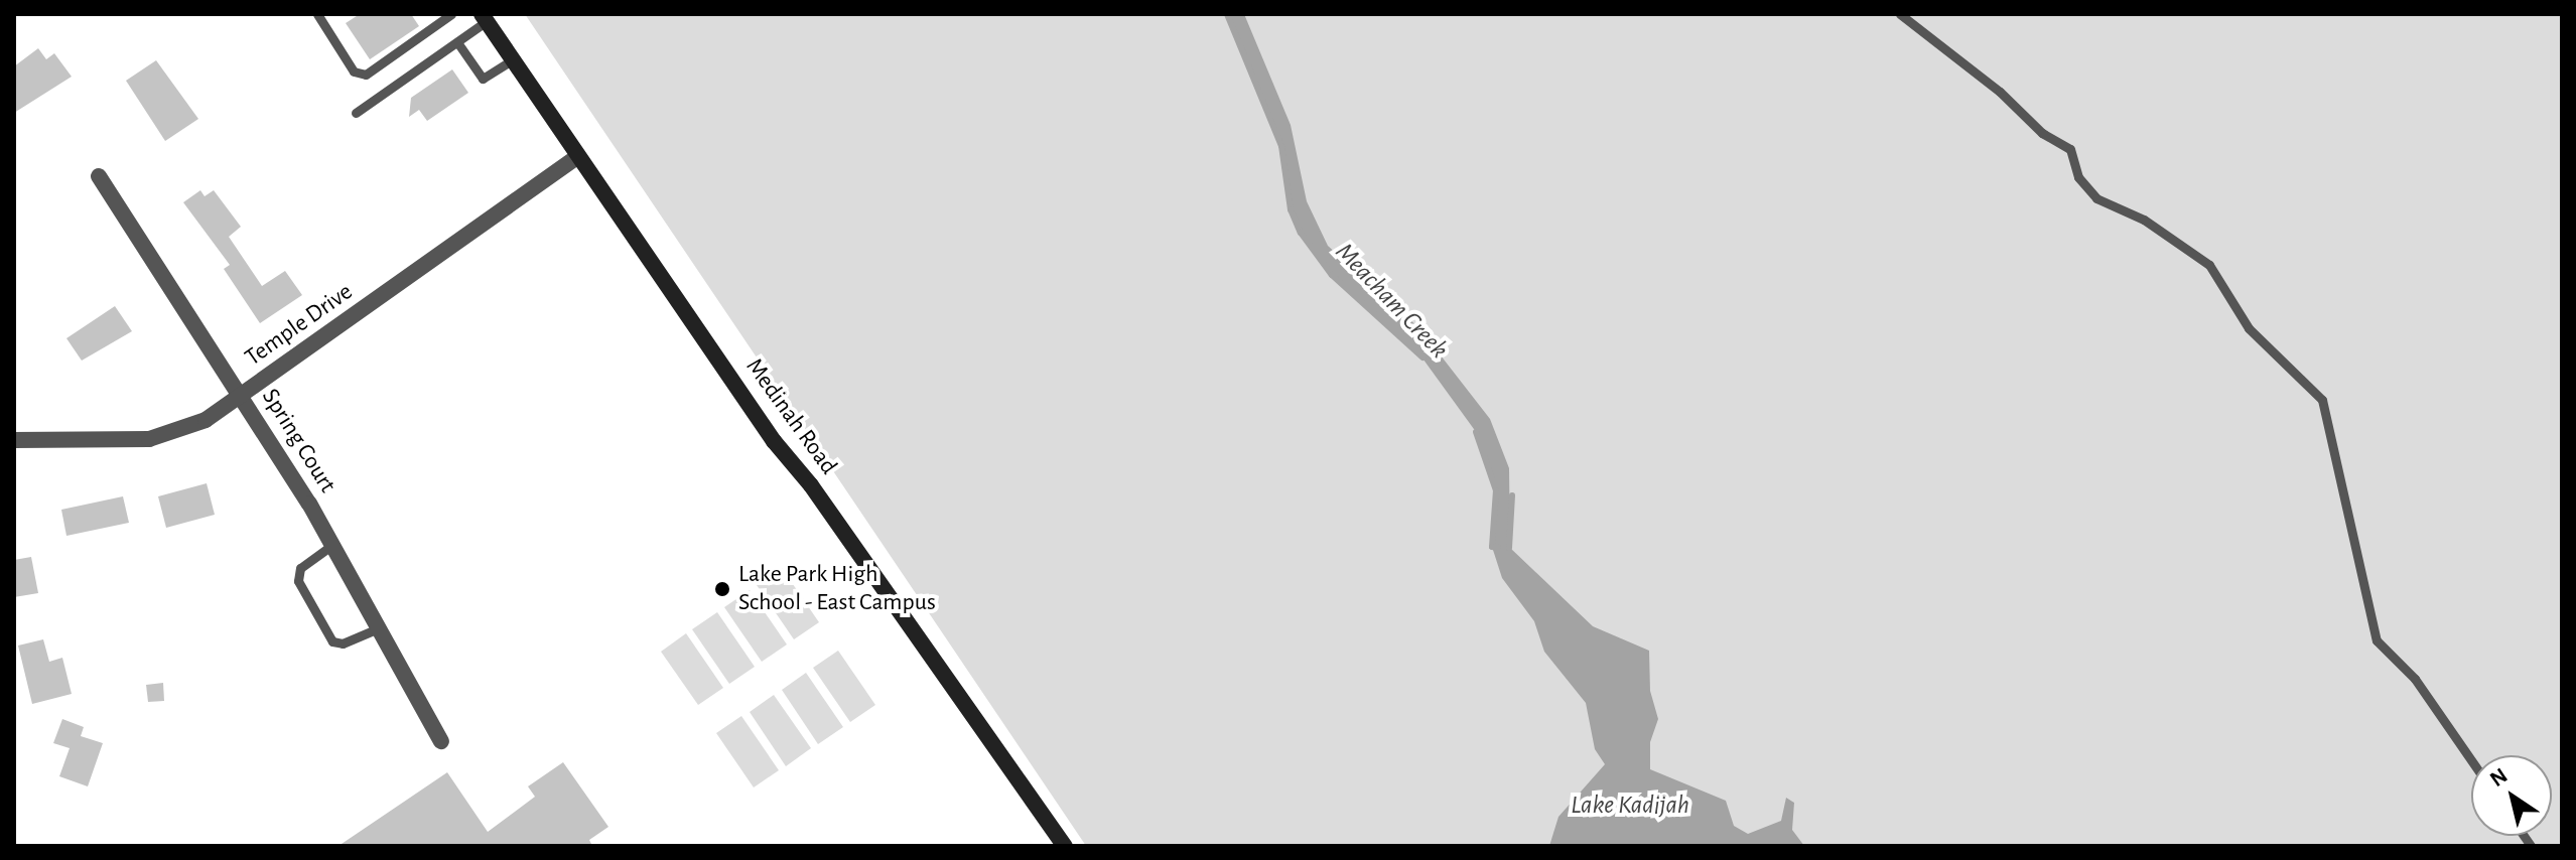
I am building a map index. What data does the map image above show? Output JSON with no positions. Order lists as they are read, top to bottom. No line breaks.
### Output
{"streets":{"main road":["Medinah Road"],"street":["Temple Drive","Spring Court"]},"crossings":[["Temple Drive","Medinah Road"],["Temple Drive","Spring Court"]],"water":["Meacham Creek","Lake Kadijah"],"places":["Lake Park High School - East Campus"],"north":"top left"}
